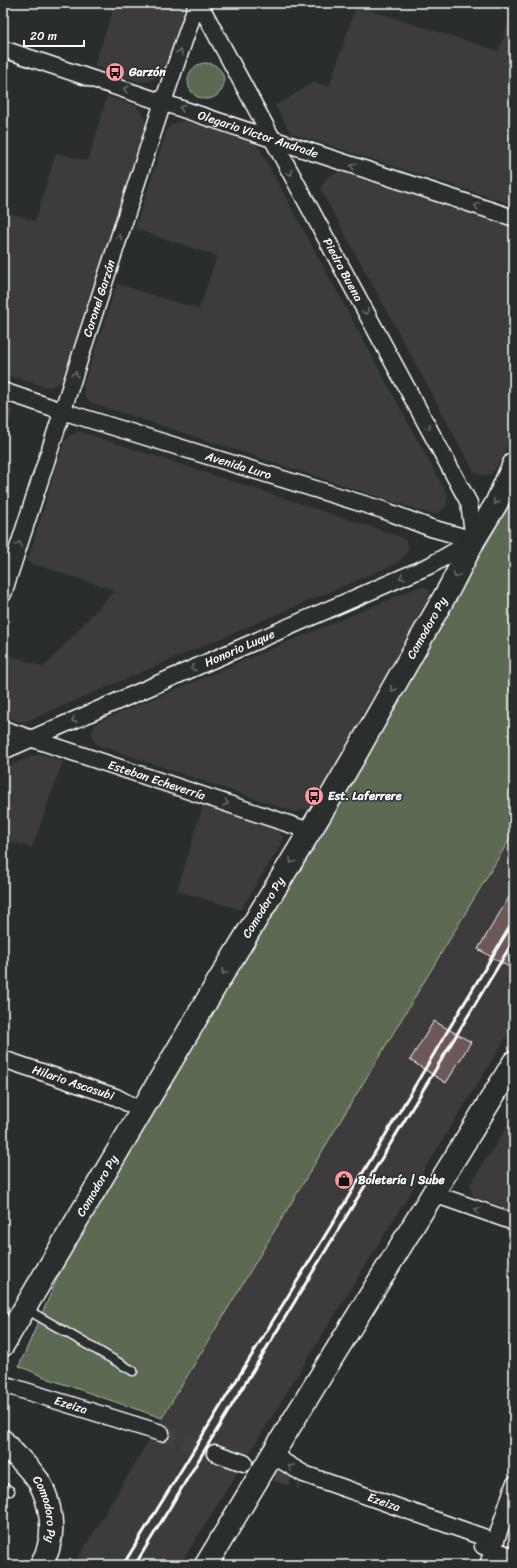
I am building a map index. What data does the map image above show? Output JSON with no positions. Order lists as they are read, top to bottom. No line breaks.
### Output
{"streets":{"main road":["Comodoro Py"],"street":["Olegario Victor Andrade","Piedra Buena","Coronel Garzón","Avenida Luro","Honorio Luque","Esteban Echeverría","Hilario Ascasubi","Ezeiza"]},"crossings":[["Olegario Victor Andrade","Piedra Buena"],["Olegario Victor Andrade","Coronel Garzón"],["Piedra Buena","Coronel Garzón"],["Piedra Buena","Avenida Luro"],["Piedra Buena","Comodoro Py"],["Piedra Buena","Honorio Luque"],["Coronel Garzón","Avenida Luro"],["Avenida Luro","Comodoro Py"],["Avenida Luro","Honorio Luque"],["Comodoro Py","Honorio Luque"],["Comodoro Py","Esteban Echeverría"],["Comodoro Py","Hilario Ascasubi"],["Honorio Luque","Esteban Echeverría"]],"one_way":["Olegario Victor Andrade","Piedra Buena","Coronel Garzón","Comodoro Py","Honorio Luque","Esteban Echeverría"],"places":{"bus stop":["Garzón","Est. Laferrere"],"shop":["Boletería | Sube"]},"scale_bar":"20 m"}
